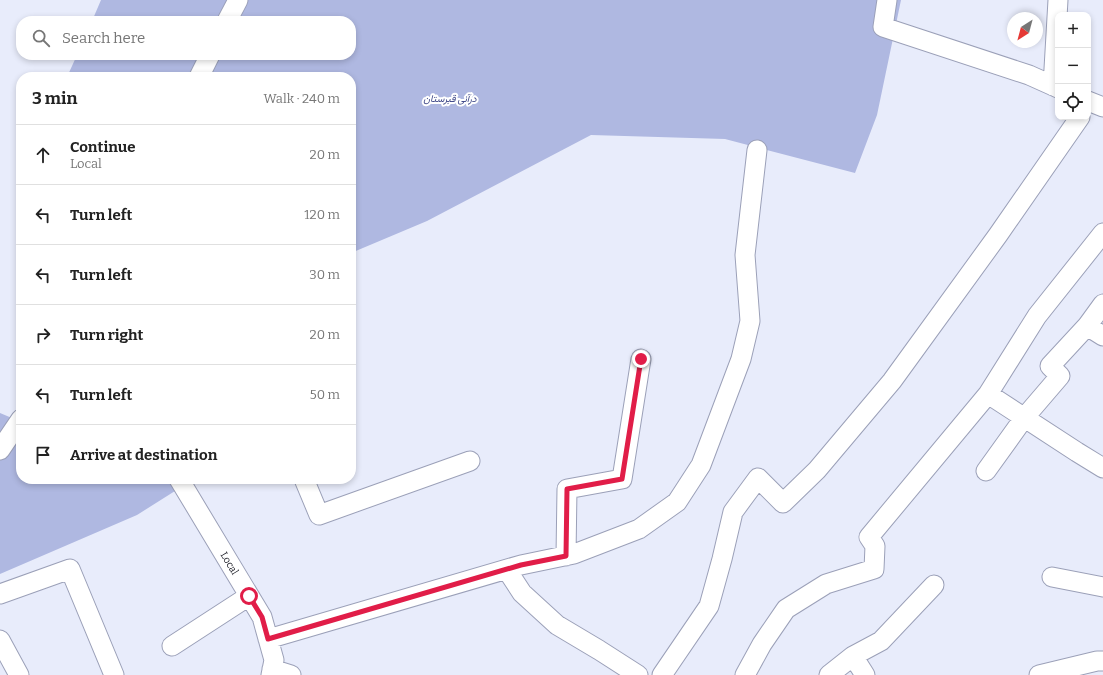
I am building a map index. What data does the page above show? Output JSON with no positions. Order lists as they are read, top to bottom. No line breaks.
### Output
{"streets":{"street":["Local"]},"parks":["درآنی قبرستان"],"north":"bottom left","page":{"map_buttons":["+","−"],"search":"Search here","heading":["3 min","Walk · 240 m"],"list":[["Continue","Local","20 m"],["Turn left","120 m"],["Turn left","30 m"],["Turn right","20 m"],["Turn left","50 m"],"Arrive at destination"]}}
